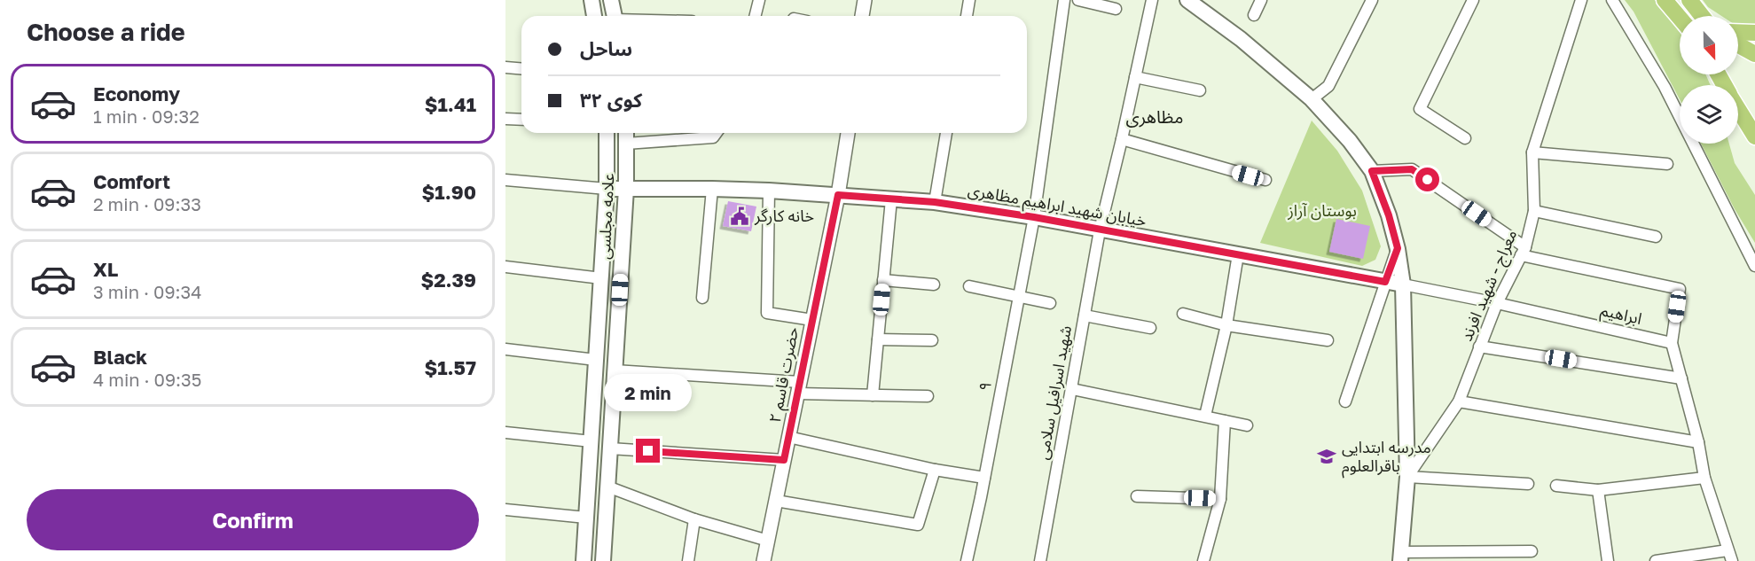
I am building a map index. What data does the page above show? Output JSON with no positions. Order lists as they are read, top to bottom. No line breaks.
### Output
{"streets":{"main road":["خیابان شهید ابراهیم مظاهری","علامه مجلسی"],"street":["معراج - شهید افرند","ابراهیم","۲ حضرت قاسم","۹","شهید اسرافیل سلامی"]},"crossings":[["خیابان شهید ابراهیم مظاهری","علامه مجلسی"],["خیابان شهید ابراهیم مظاهری","ابراهیم"],["خیابان شهید ابراهیم مظاهری","۲ حضرت قاسم"],["خیابان شهید ابراهیم مظاهری","۹"],["خیابان شهید ابراهیم مظاهری","شهید اسرافیل سلامی"],["معراج - شهید افرند","ابراهیم"]],"districts":["مظاهری"],"parks":["بوستان آراز"],"places":{"public building":["خانه کارگر"],"school or university":["مدرسه ابتدایی باقرالعلوم"]},"north":"bottom","page":{"heading":"Choose a ride","banner":["ساحل","کوی ۳۲"],"list":[{"name":"Economy","note":"1 min · 09:32","value":"$1.41"},{"name":"Comfort","note":"2 min · 09:33","value":"$1.90"},{"name":"XL","note":"3 min · 09:34","value":"$2.39"},{"name":"Black","note":"4 min · 09:35","value":"$1.57"}],"bubble":"2 min","buttons":"Confirm"}}
